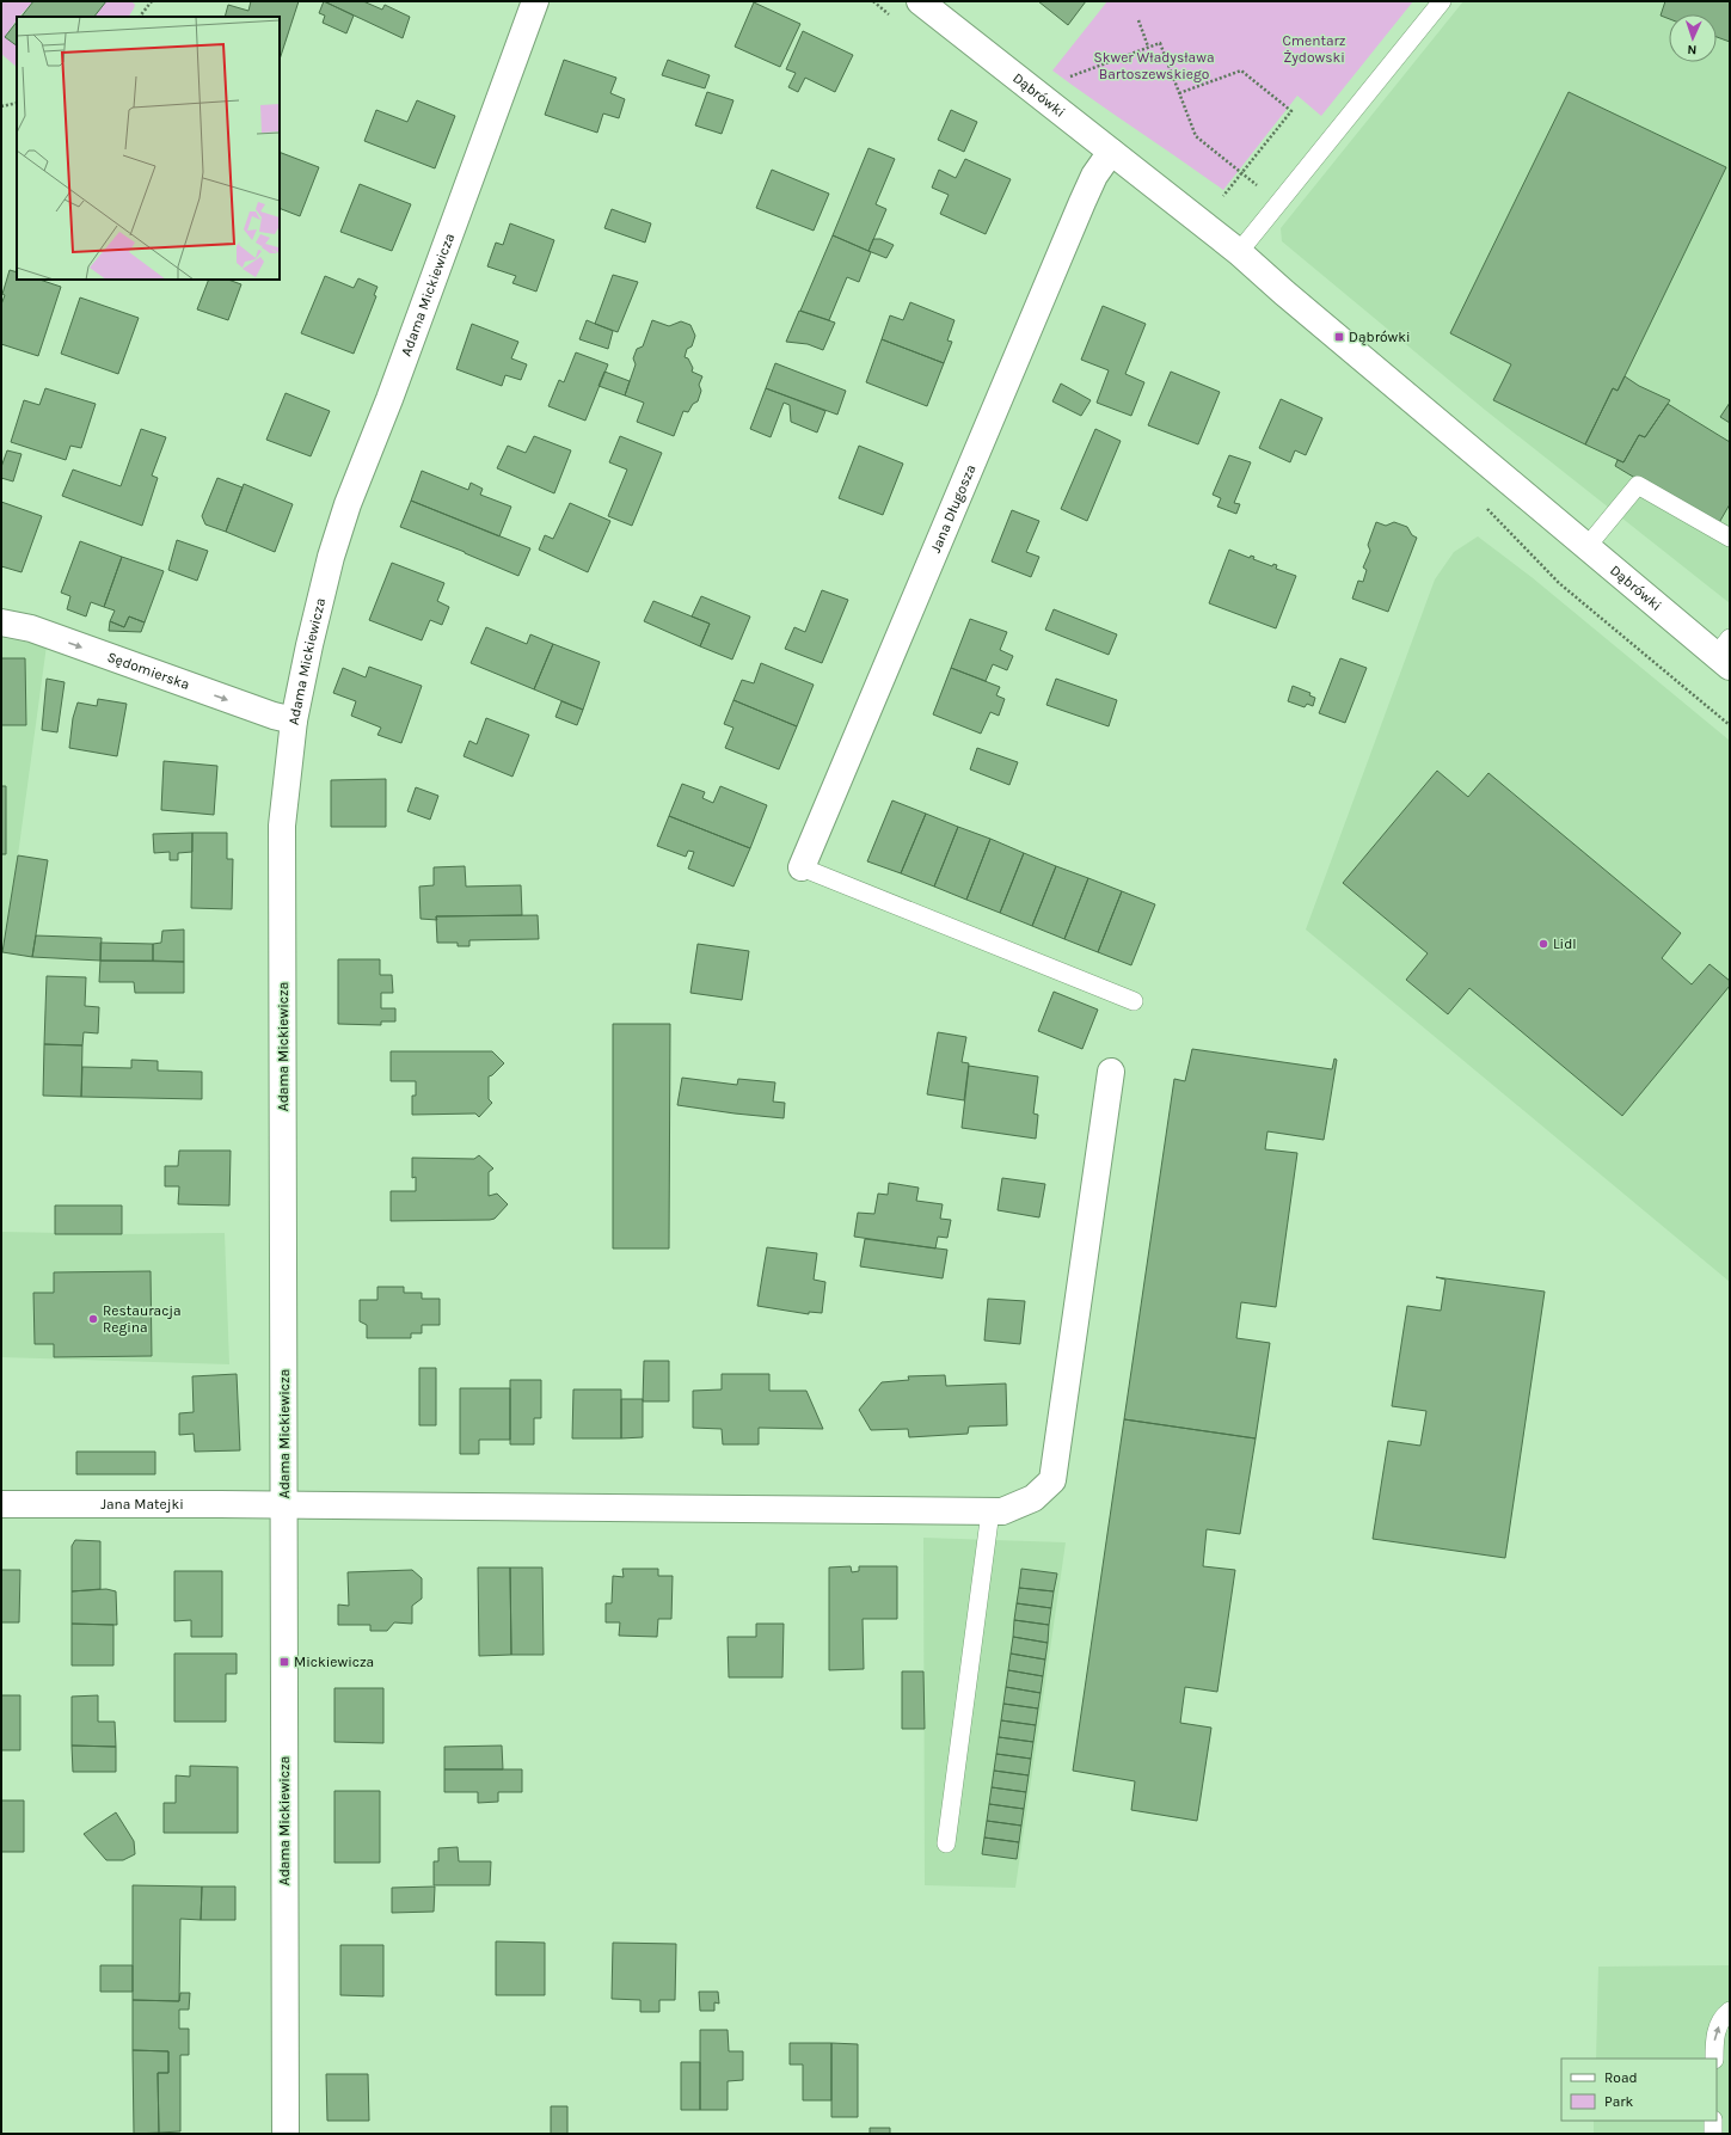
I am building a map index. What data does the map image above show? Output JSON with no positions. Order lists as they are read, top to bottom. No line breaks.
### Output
{"streets":{"street":["Dąbrówki","Adama Mickiewicza","Jana Długosza","Sędomierska","Jana Matejki"]},"crossings":[["Dąbrówki","Jana Długosza"],["Adama Mickiewicza","Sędomierska"],["Adama Mickiewicza","Jana Matejki"]],"one_way":["Sędomierska"],"parks":["Cmentarz Żydowski","Skwer Władysława Bartoszewskiego"],"places":{"transit":["Dąbrówki","Mickiewicza"],"other":["Lidl","Restauracja Regina"]},"legend":["Road","Park"],"north":"bottom"}
